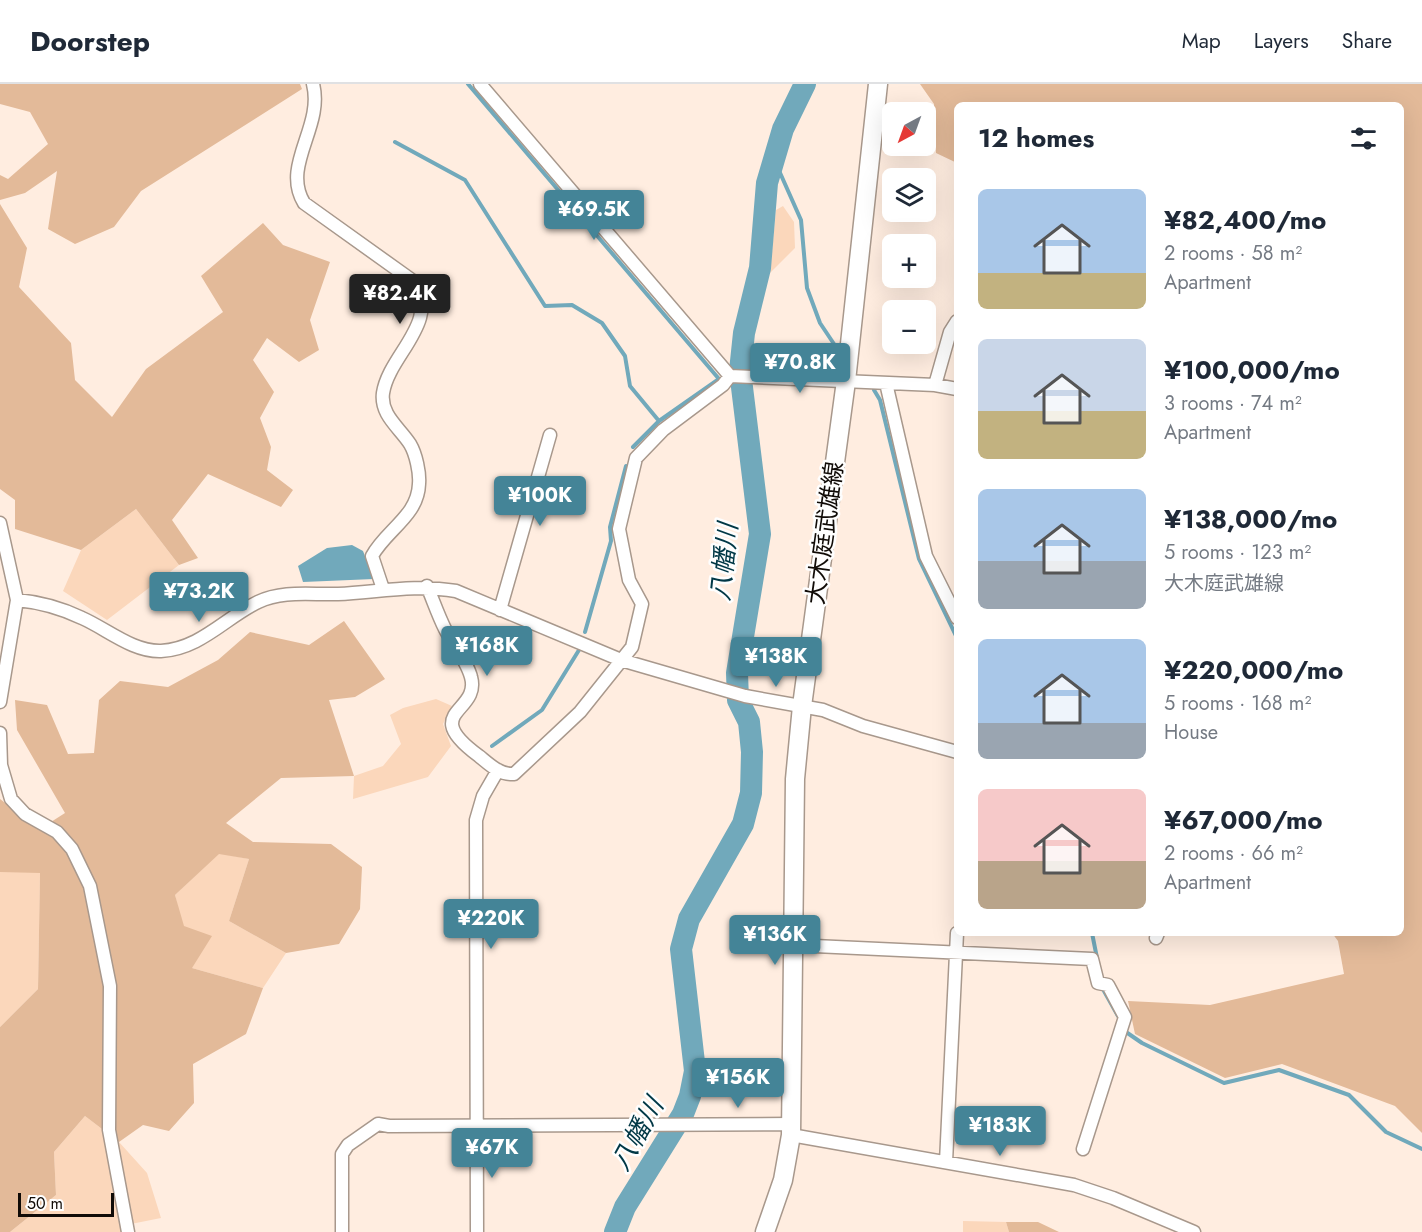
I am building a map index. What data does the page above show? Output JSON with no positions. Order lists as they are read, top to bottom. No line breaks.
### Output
{"streets":{"main road":["大木庭武雄線"]},"water":["八幡川"],"scale_bar":"50 m","north":"bottom left","page":{"header":"Doorstep","nav":["Map","Layers","Share"],"map_buttons":["+","−"],"heading":"12 homes","list":[{"name":"¥82,400/mo","note":"2 rooms · 58 m² · Apartment"},{"name":"¥100,000/mo","note":"3 rooms · 74 m² · Apartment"},{"name":"¥138,000/mo","note":"5 rooms · 123 m² · 大木庭武雄線"},{"name":"¥220,000/mo","note":"5 rooms · 168 m² · House"},{"name":"¥67,000/mo","note":"2 rooms · 66 m² · Apartment"}],"price":["¥69.5K","¥82.4K","¥70.8K","¥100K","¥73.2K","¥168K","¥138K","¥220K","¥136K","¥156K","¥183K","¥67K"],"scale":"50 m"}}
